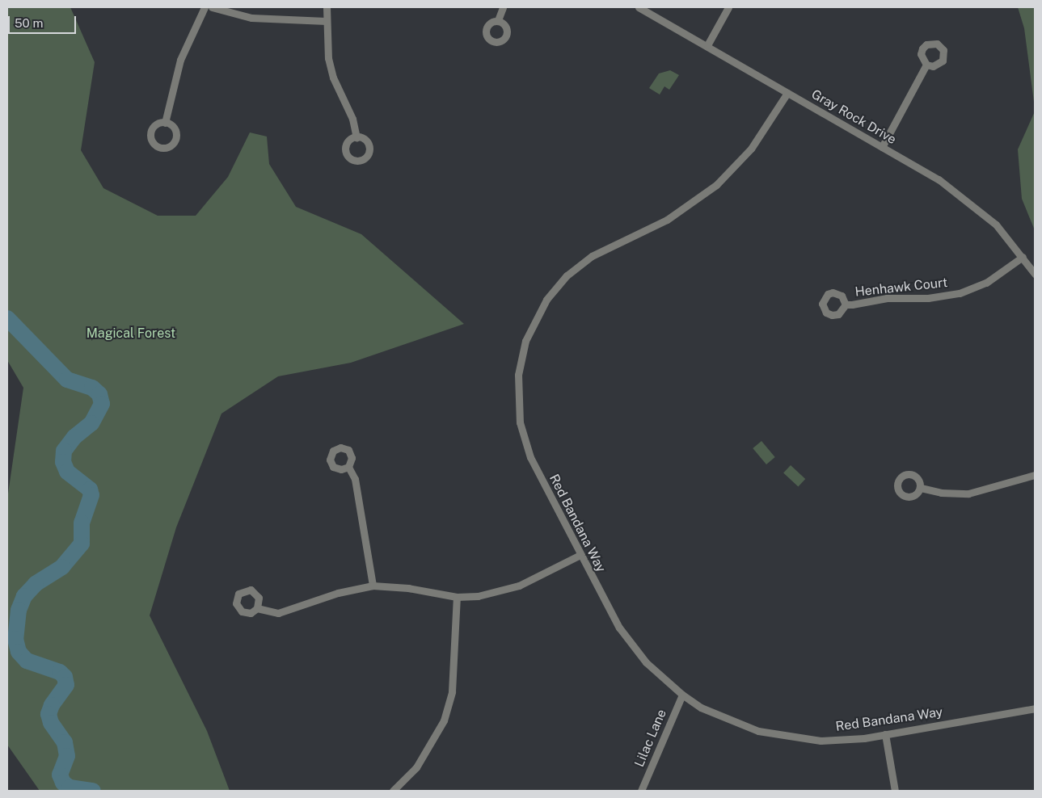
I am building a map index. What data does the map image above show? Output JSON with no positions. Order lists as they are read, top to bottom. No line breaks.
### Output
{"streets":{"street":["Gray Rock Drive","Henhawk Court","Red Bandana Way","Lilac Lane"]},"crossings":[["Gray Rock Drive","Henhawk Court"],["Gray Rock Drive","Red Bandana Way"],["Red Bandana Way","Lilac Lane"]],"parks":["Magical Forest"],"scale_bar":"50 m"}
